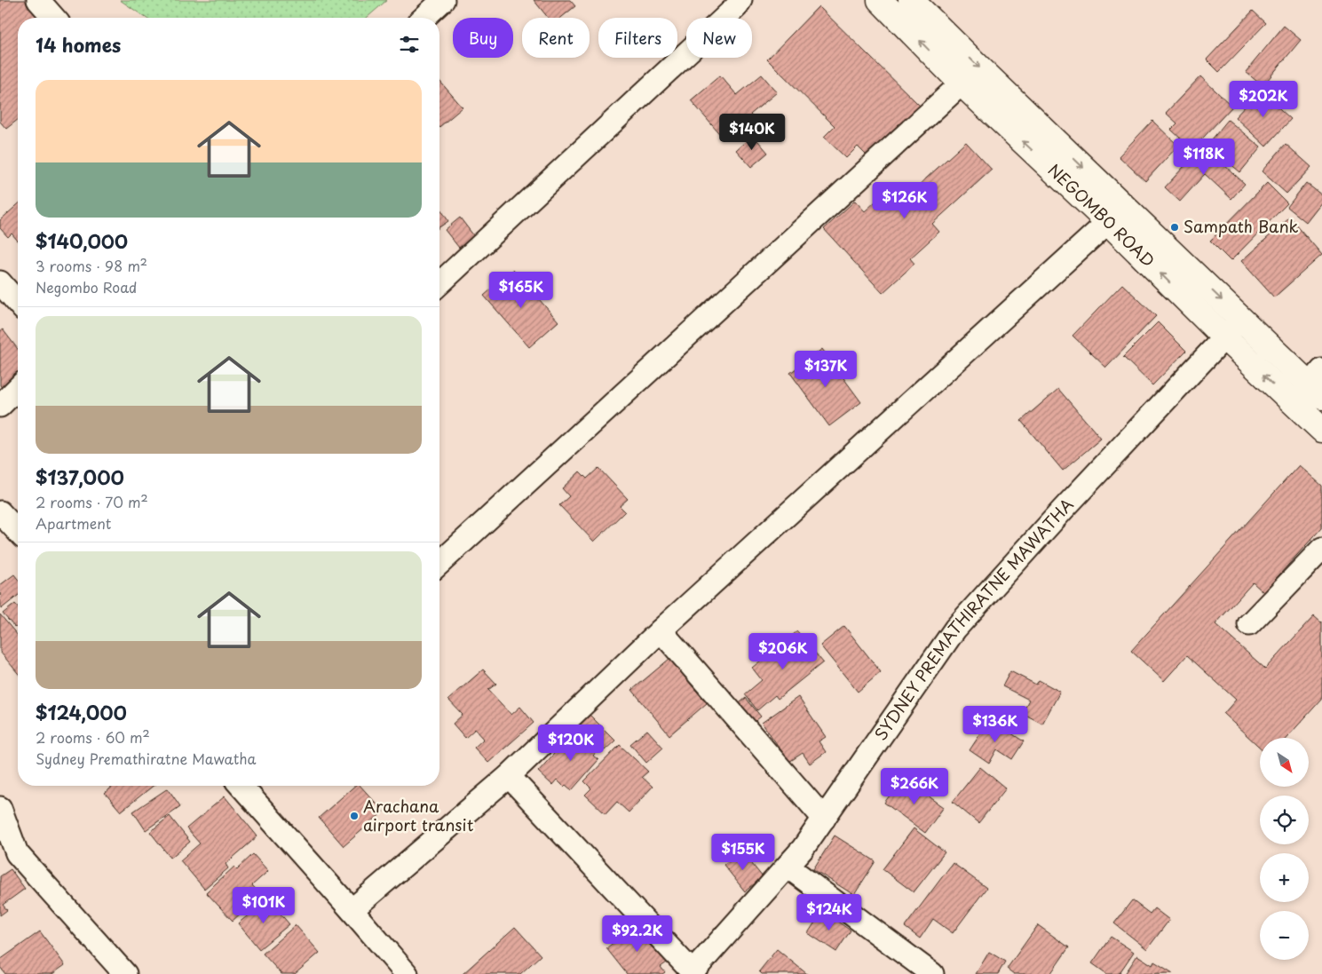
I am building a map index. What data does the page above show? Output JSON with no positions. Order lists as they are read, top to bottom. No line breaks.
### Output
{"streets":{"highway":["NEGOMBO ROAD"],"street":["SYDNEY PREMATHIRATNE MAWATHA"]},"crossings":[["NEGOMBO ROAD","SYDNEY PREMATHIRATNE MAWATHA"]],"places":["Sampath Bank","Arachana airport transit"],"north":"bottom right","page":{"chip":["Buy","Rent","Filters","New"],"heading":"14 homes","list":[{"name":"$140,000","note":"3 rooms · 98 m² · Negombo Road"},{"name":"$137,000","note":"2 rooms · 70 m² · Apartment"},{"name":"$124,000","note":"2 rooms · 60 m² · Sydney Premathiratne Mawatha"}],"price":["$202K","$140K","$118K","$126K","$165K","$137K","$206K","$136K","$120K","$266K","$155K","$101K","$124K","$92.2K"],"map_buttons":["+","−"]}}
